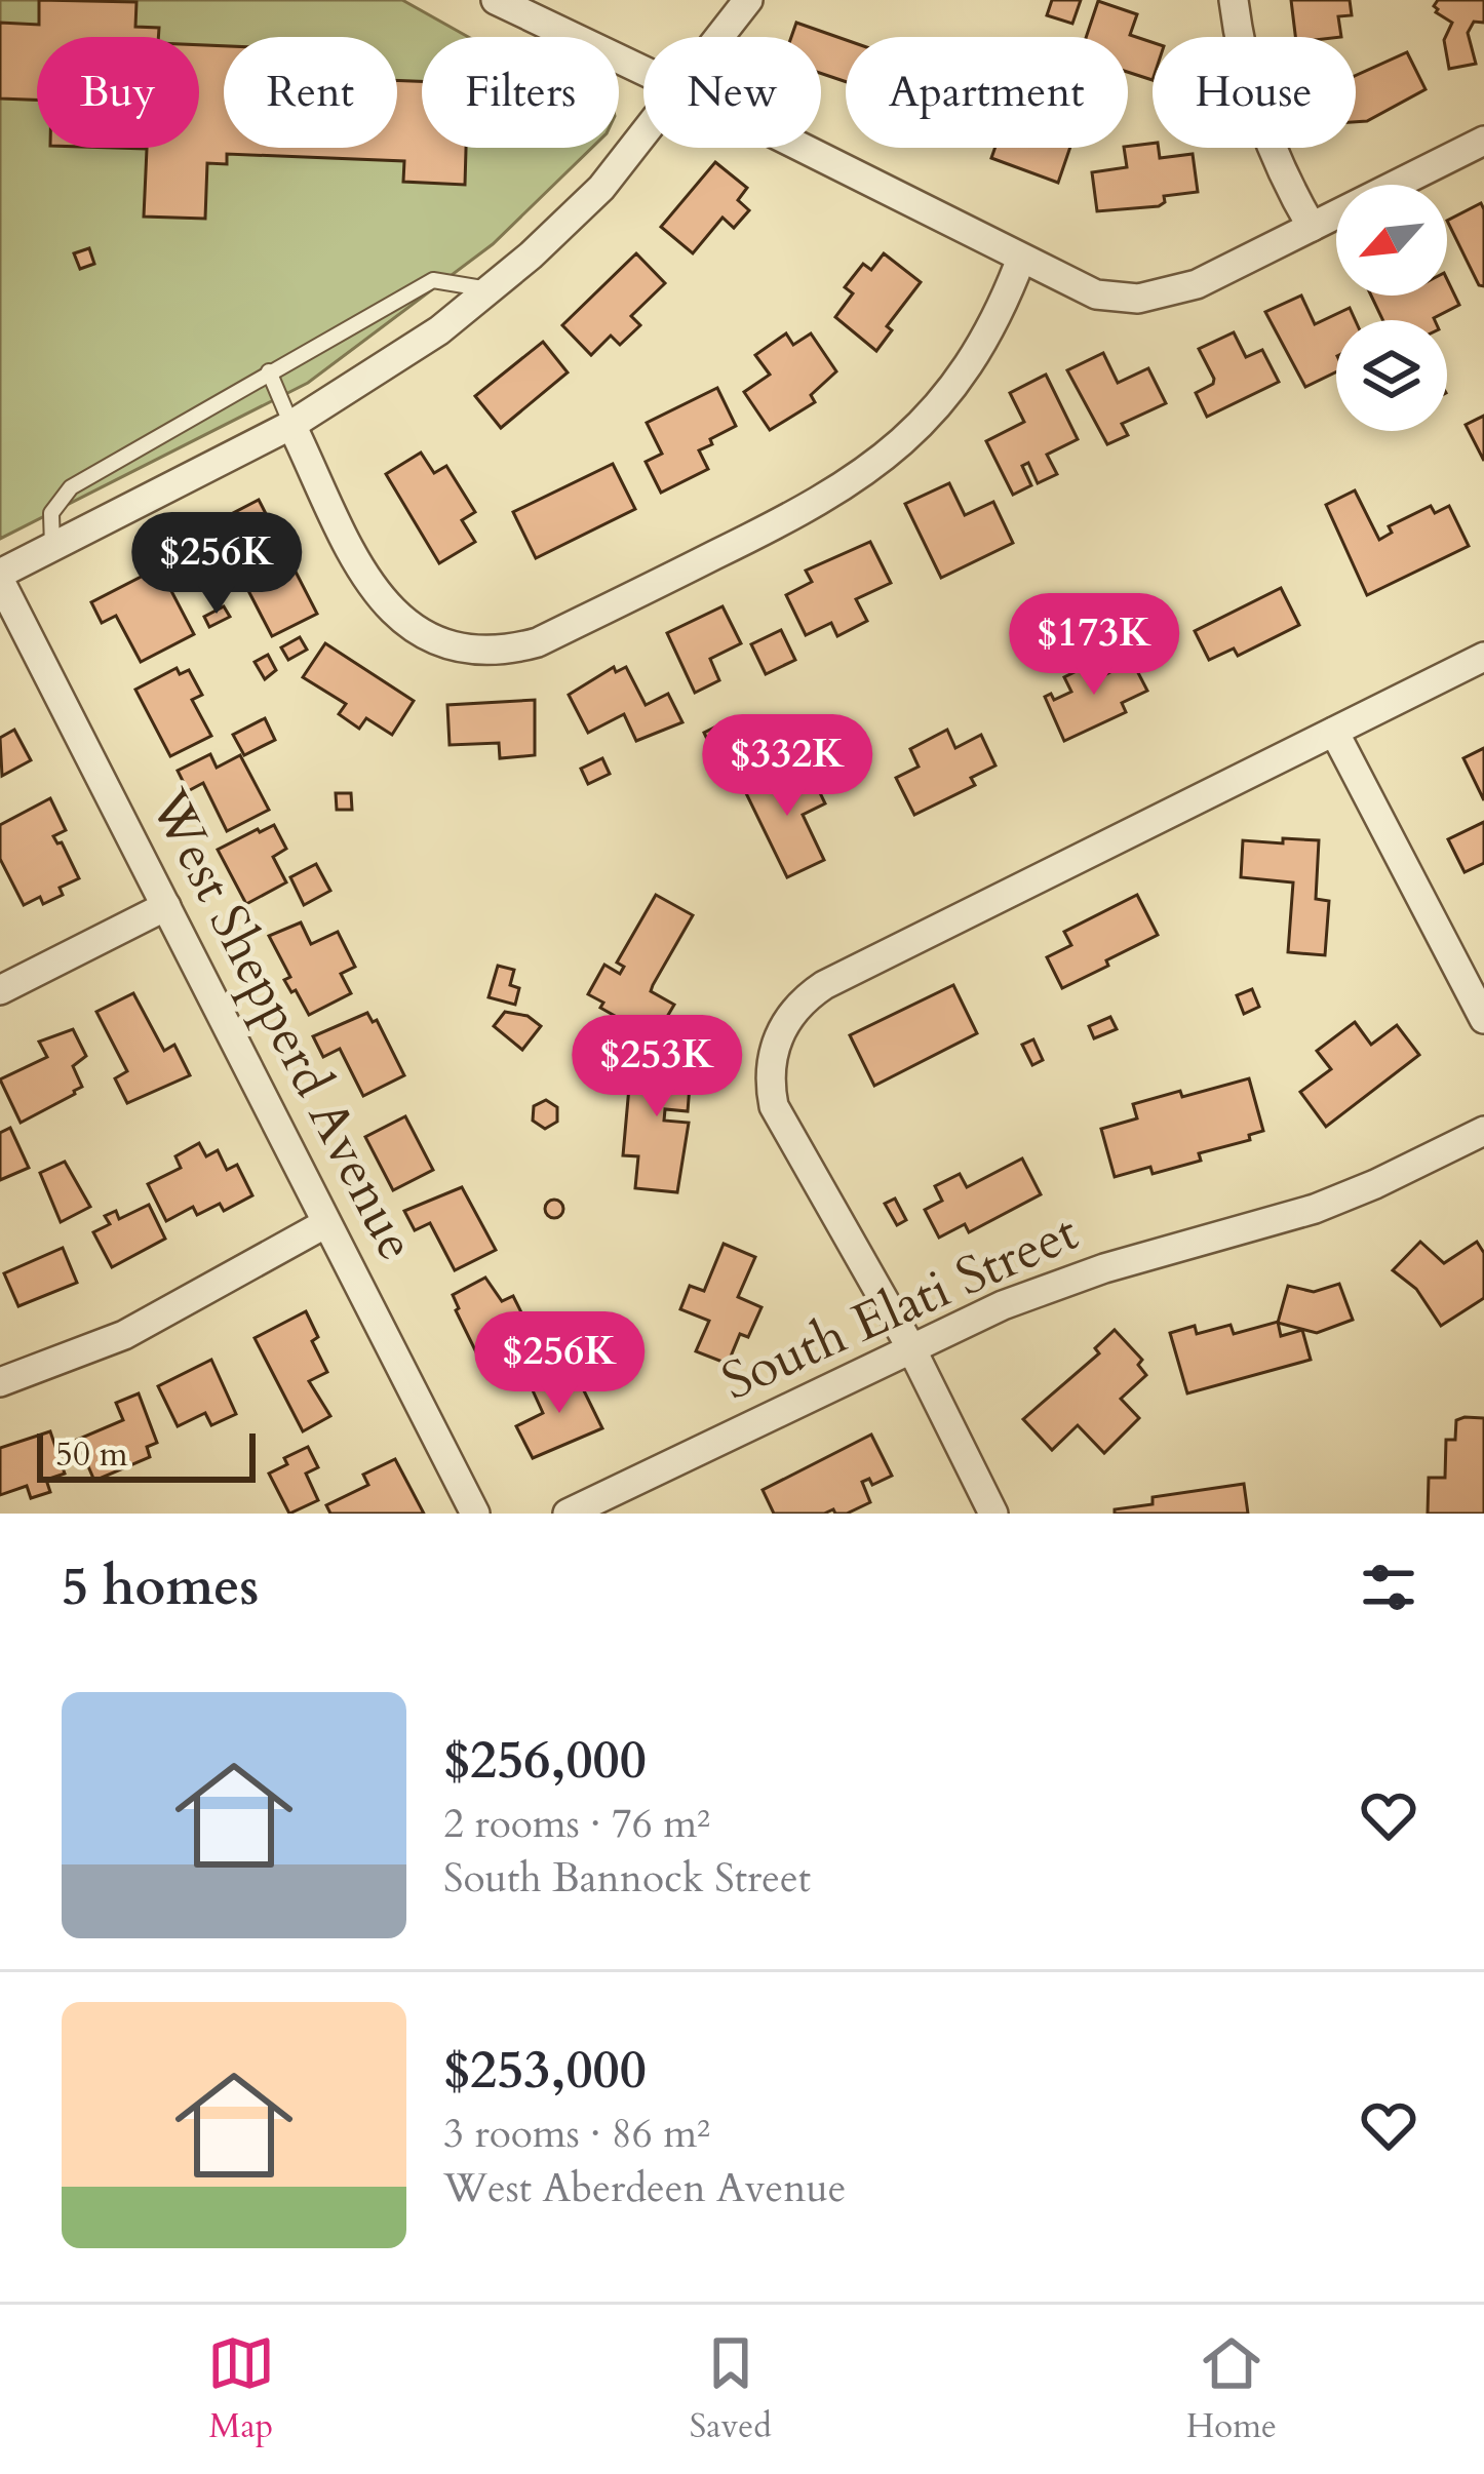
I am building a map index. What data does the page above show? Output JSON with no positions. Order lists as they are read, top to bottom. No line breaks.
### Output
{"streets":{"street":["West Shepperd Avenue","South Elati Street"]},"scale_bar":"50 m","north":"bottom left","page":{"chip":["Buy","Rent","Filters","New","Apartment","House"],"price":["$256K","$173K","$332K","$253K","$256K"],"scale":"50 m","heading":"5 homes","list":[{"name":"$256,000","note":"2 rooms · 76 m² · South Bannock Street"},{"name":"$253,000","note":"3 rooms · 86 m² · West Aberdeen Avenue"}],"tabs":["Map","Saved","Home"]}}
